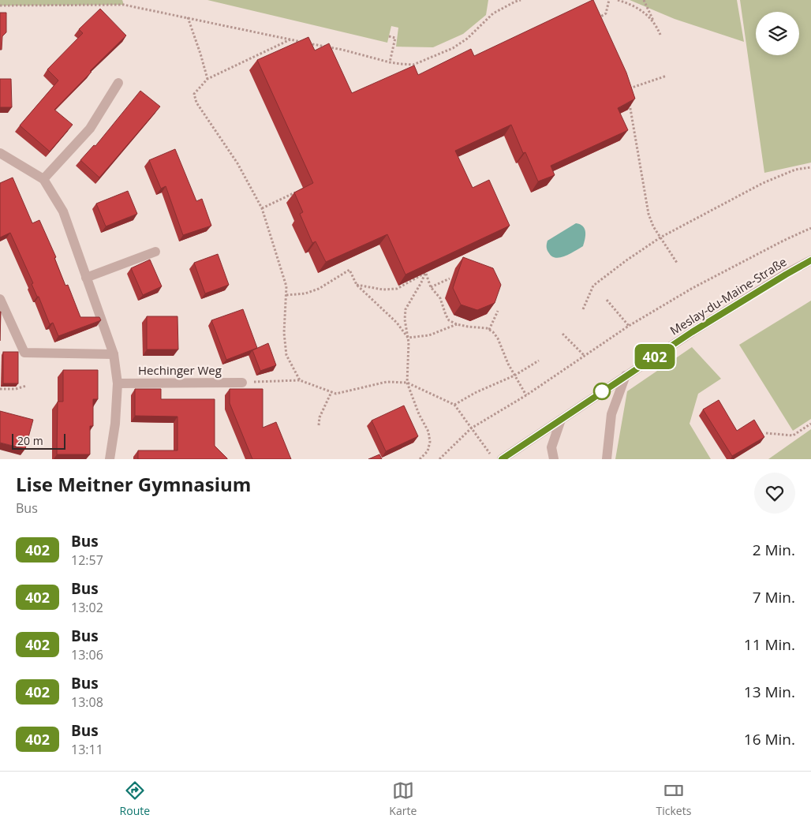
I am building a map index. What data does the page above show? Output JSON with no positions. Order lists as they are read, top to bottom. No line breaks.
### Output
{"streets":{"street":["Meslay-du-Maine-Straße","Hechinger Weg"]},"lines":["bus line 402"],"scale_bar":"20 m","page":{"on_map":"402","scale":"20 m","heading":["Lise Meitner Gymnasium","Bus"],"list":[{"mark":"402","name":"Bus","note":"12:57","value":"2 Min."},{"mark":"402","name":"Bus","note":"13:02","value":"7 Min."},{"mark":"402","name":"Bus","note":"13:06","value":"11 Min."},{"mark":"402","name":"Bus","note":"13:08","value":"13 Min."},{"mark":"402","name":"Bus","note":"13:11","value":"16 Min."}],"tabs":["Route","Karte","Tickets"]}}
